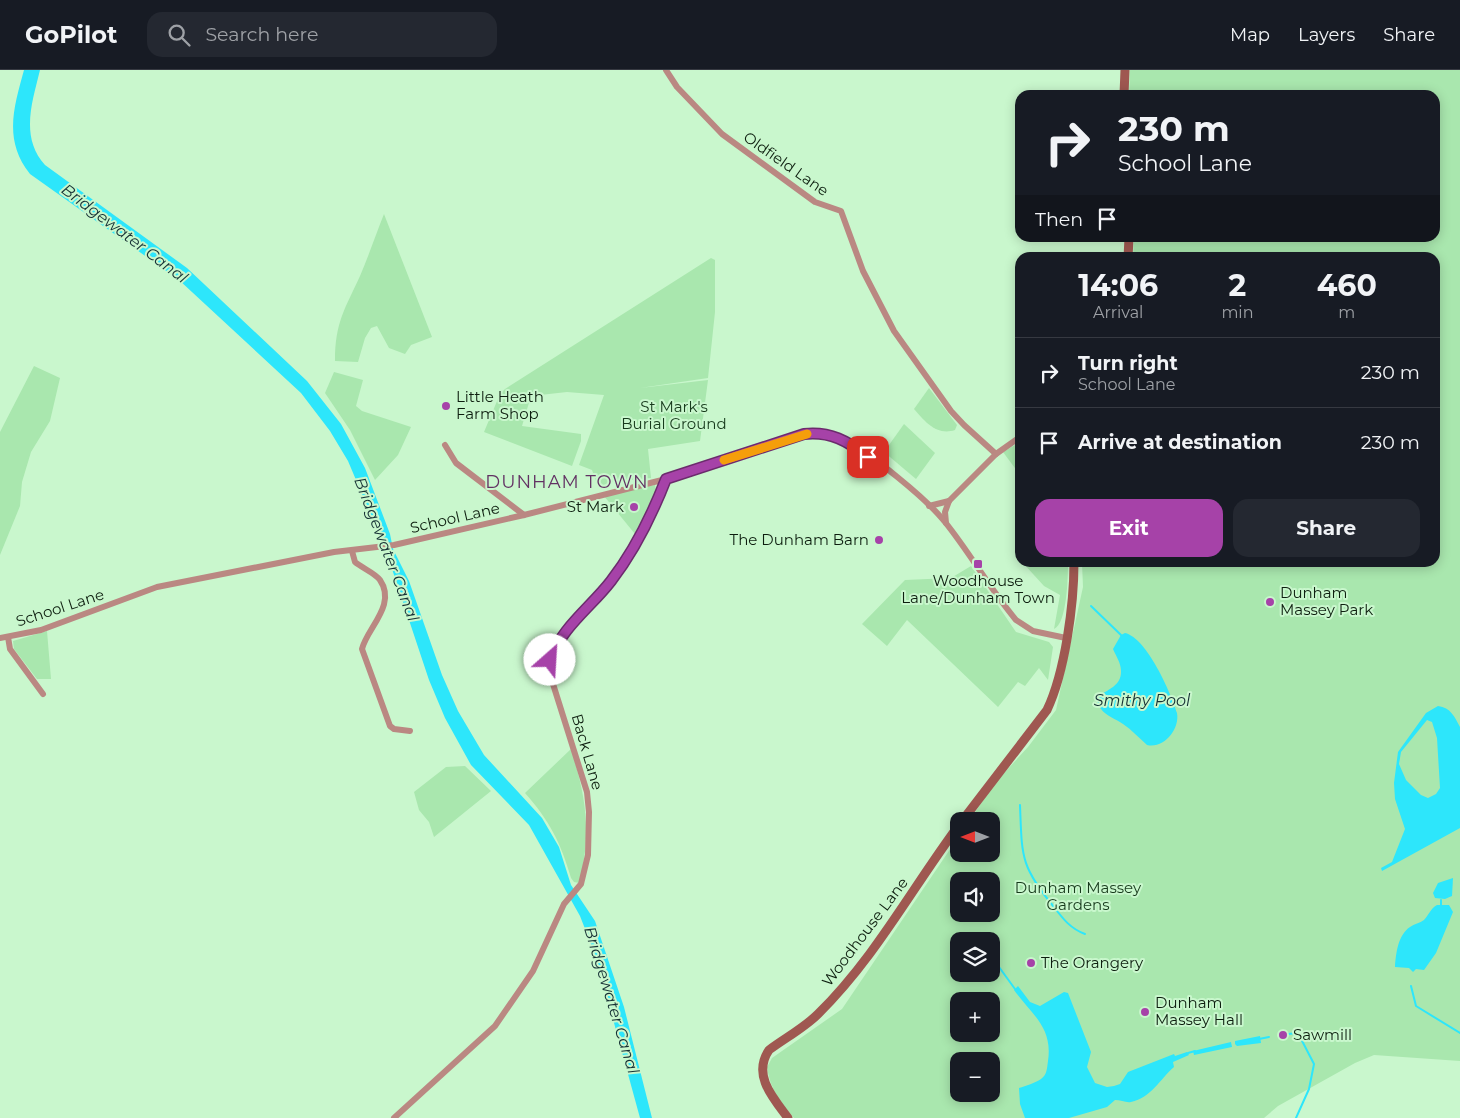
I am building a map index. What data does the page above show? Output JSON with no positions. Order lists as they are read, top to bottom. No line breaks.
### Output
{"streets":{"main road":["Woodhouse Lane"],"street":["Oldfield Lane","School Lane","Back Lane"]},"crossings":[["School Lane","Back Lane"]],"districts":["DUNHAM TOWN"],"water":["Bridgewater Canal","Smithy Pool"],"parks":["St Mark's Burial Ground","Dunham Massey Gardens"],"places":{"other":["Little Heath Farm Shop","St Mark","The Dunham Barn","Dunham Massey Park","The Orangery","Dunham Massey Hall","Sawmill"],"transit":["Woodhouse Lane/Dunham Town"]},"north":"left","page":{"header":"GoPilot","search":"Search here","nav":["Map","Layers","Share"],"turn":["230 m","School Lane"],"then":"Then","eta":["14:06","Arrival","2","min","460","m"],"list":[{"name":"Turn right","note":"School Lane","value":"230 m"},{"name":"Arrive at destination","value":"230 m"}],"buttons":["Exit","Share"],"map_buttons":["+","−"]}}
